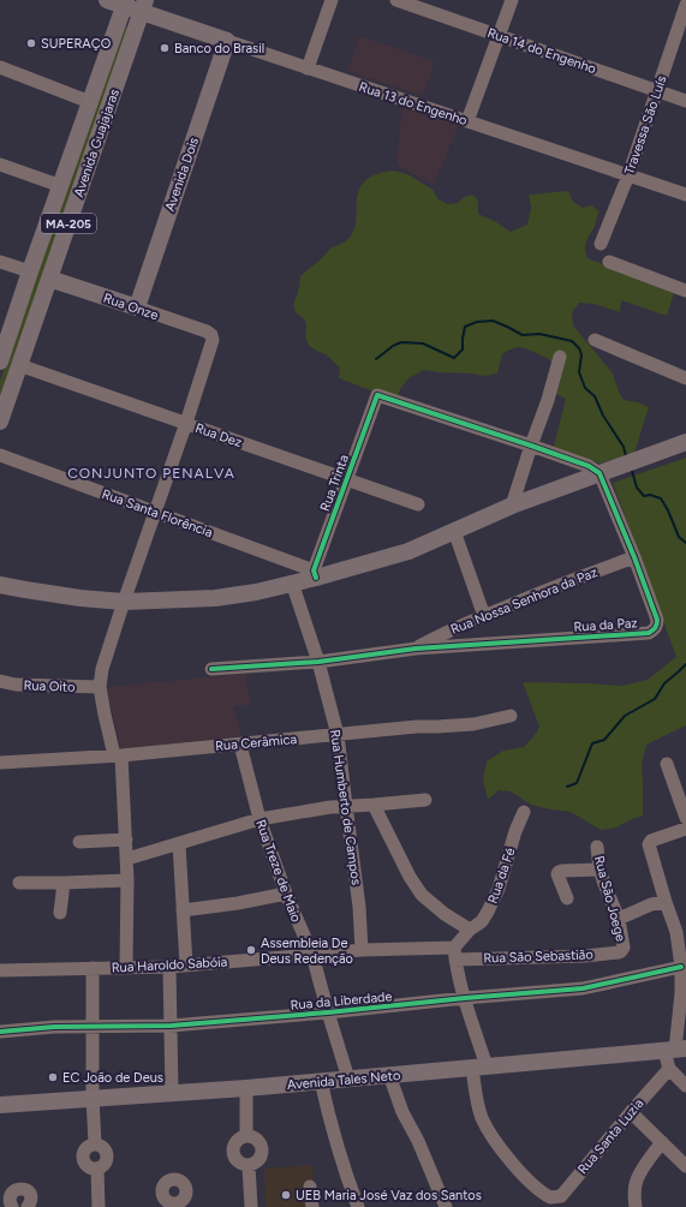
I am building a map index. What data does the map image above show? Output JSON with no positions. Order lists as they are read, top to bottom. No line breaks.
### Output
{"streets":{"main road":["Rua 13 do Engenho","Avenida Guajajaras","Avenida Dois","MA-205","Rua Onze","Avenida Tales Neto"],"street":["Rua 14 do Engenho","Travessa São Luís","Rua Dez","Rua Trinta","Rua Santa Florência","Rua Nossa Senhora da Paz","Rua da Paz","Rua Oito","Rua Cerâmica","Rua Humberto de Campos","Rua Treze de Maio","Rua da Fé","Rua São Joege","Rua São Sebastião","Rua Haroldo Sabóia","Rua da Liberdade","Rua Santa Luzia"]},"crossings":[["Rua 14 do Engenho","Travessa São Luís"],["Rua 13 do Engenho","Travessa São Luís"],["Rua 13 do Engenho","Avenida Guajajaras"],["Rua 13 do Engenho","Avenida Dois"],["Avenida Guajajaras","Rua Onze"],["Avenida Guajajaras","Rua Dez"],["Avenida Dois","Rua Onze"],["Rua Onze","Rua Dez"],["Rua Dez","Rua Trinta"],["Rua Trinta","Rua Santa Florência"],["Rua Nossa Senhora da Paz","Rua da Paz"],["Rua da Paz","Rua Humberto de Campos"],["Rua Cerâmica","Rua Humberto de Campos"],["Rua Cerâmica","Rua Treze de Maio"],["Rua Humberto de Campos","Rua Haroldo Sabóia"],["Rua Treze de Maio","Rua Haroldo Sabóia"],["Rua Treze de Maio","Rua da Liberdade"],["Rua Treze de Maio","Avenida Tales Neto"],["Rua da Fé","Rua São Sebastião"],["Rua da Fé","Rua Haroldo Sabóia"],["Rua São Joege","Rua São Sebastião"],["Rua São Sebastião","Rua Haroldo Sabóia"]],"districts":["CONJUNTO PENALVA"],"places":["SUPERAÇO","Banco do Brasil","Assembleia De Deus Redenção","EC João de Deus","UEB Maria José Vaz dos Santos"]}
